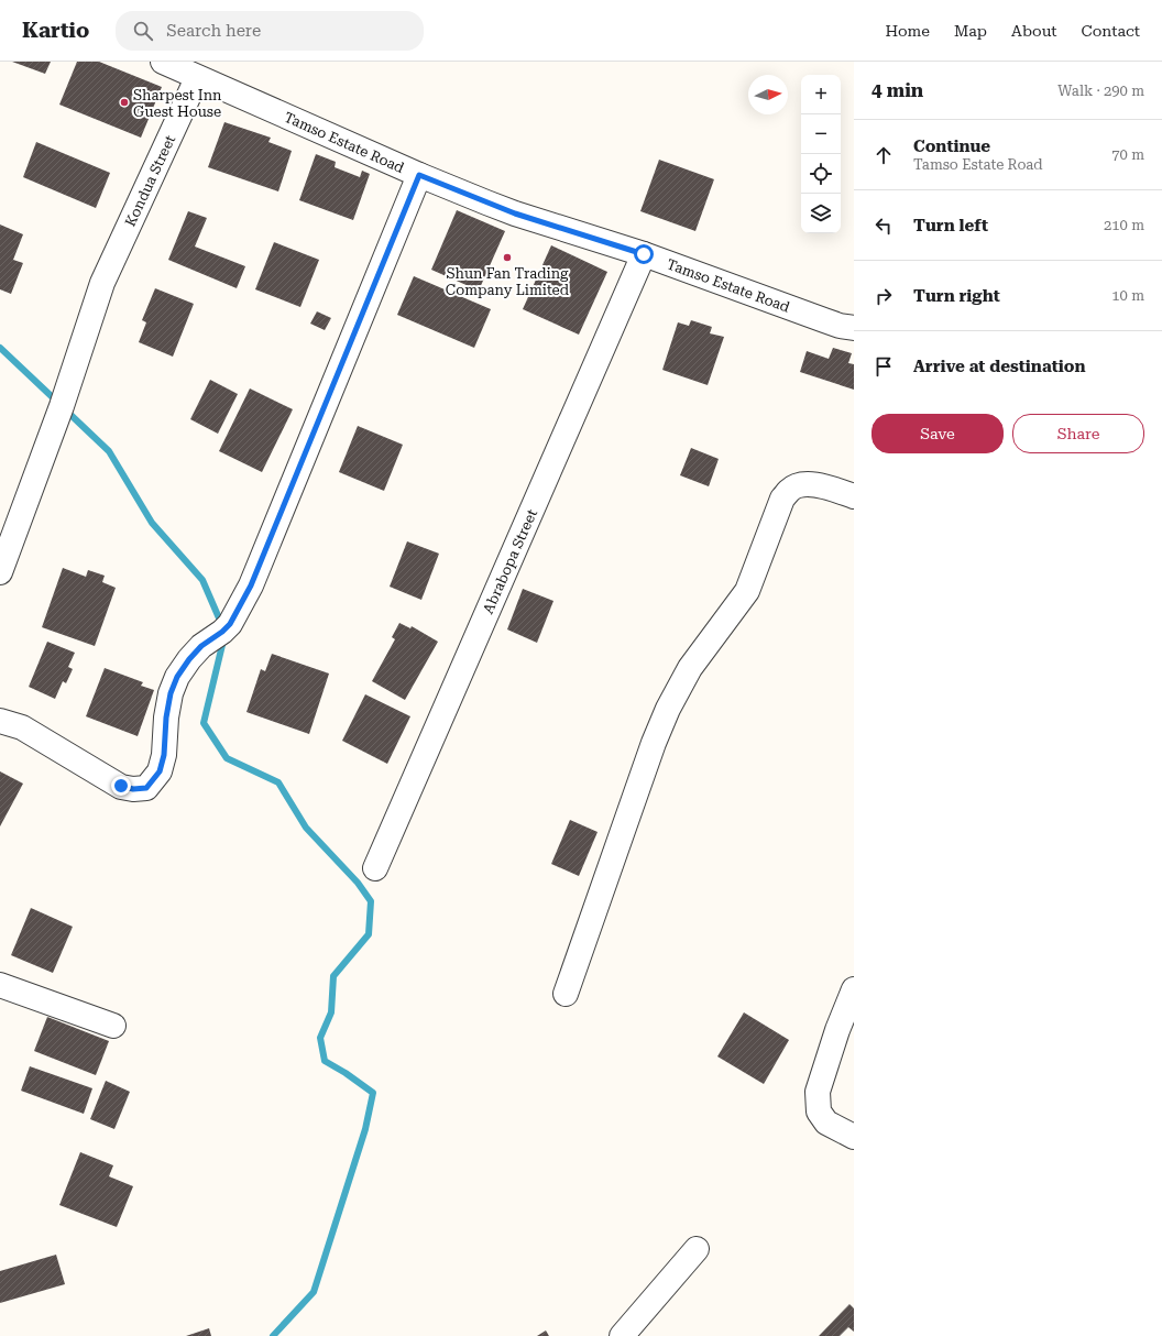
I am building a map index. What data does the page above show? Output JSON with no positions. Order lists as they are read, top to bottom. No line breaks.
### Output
{"streets":{"street":["Tamso Estate Road","Kondua Street","Abrabopa Street"]},"crossings":[["Tamso Estate Road","Kondua Street"],["Tamso Estate Road","Abrabopa Street"]],"places":["Sharpest Inn Guest House","Shun Fan Trading Company Limited"],"north":"right","page":{"header":"Kartio","search":"Search here","nav":["Home","Map","About","Contact"],"heading":["4 min","Walk · 290 m"],"map_buttons":["+","−"],"list":[["Continue","Tamso Estate Road","70 m"],["Turn left","210 m"],["Turn right","10 m"],"Arrive at destination"],"buttons":["Save","Share"]}}
